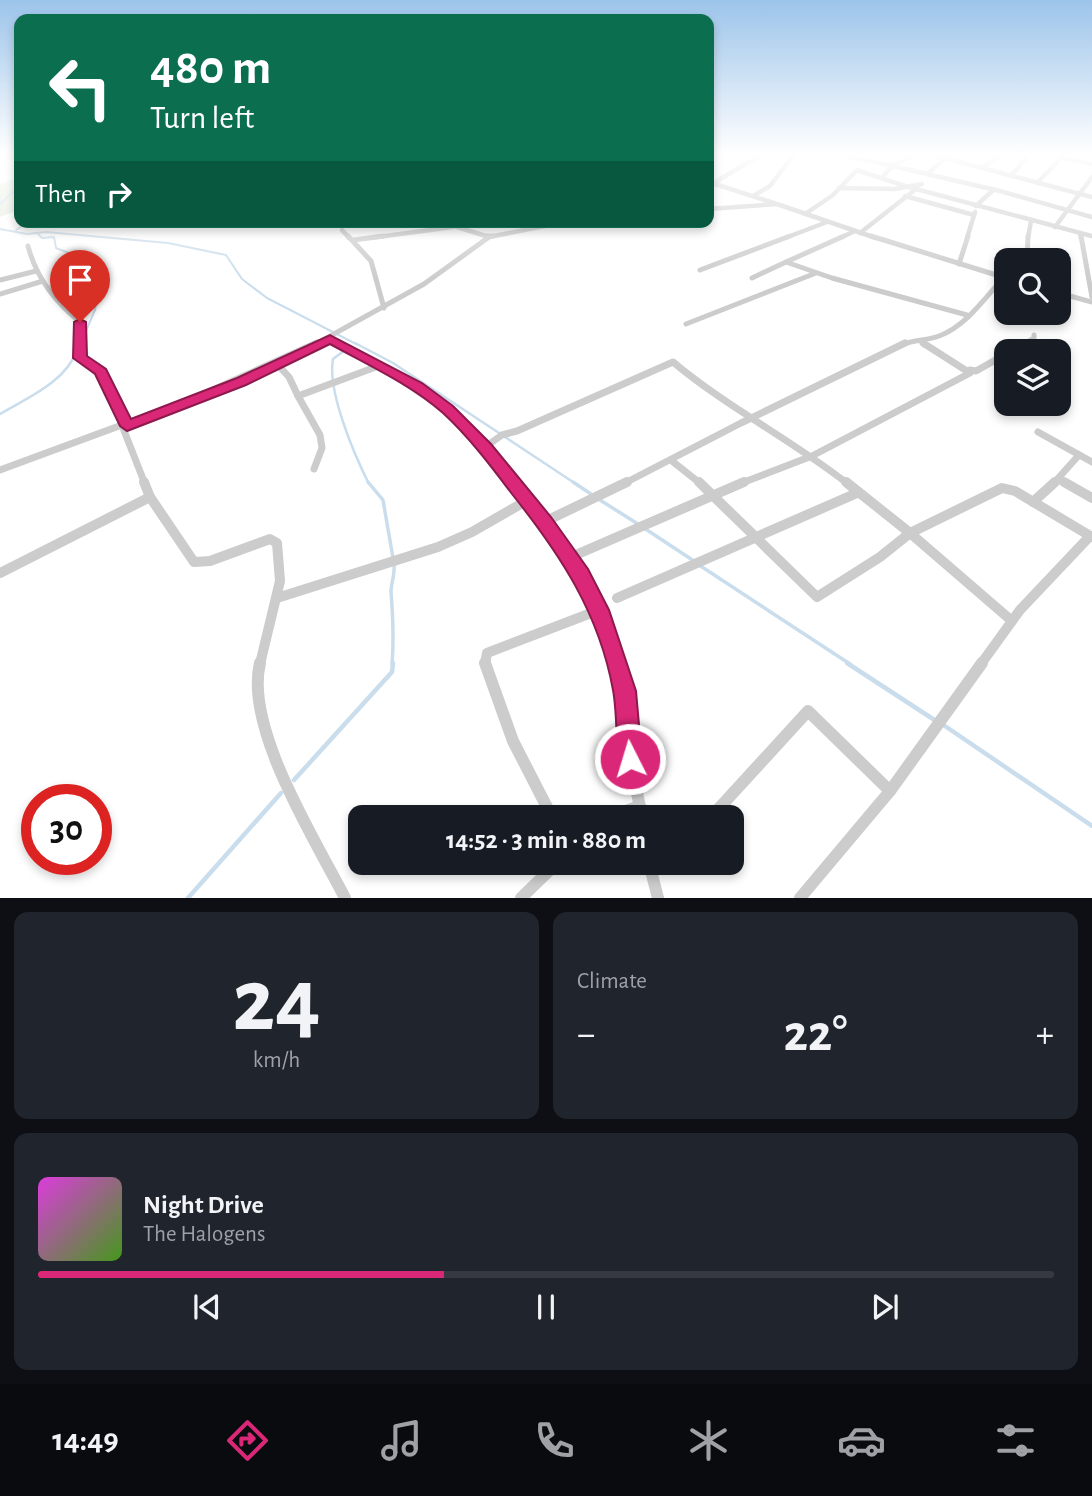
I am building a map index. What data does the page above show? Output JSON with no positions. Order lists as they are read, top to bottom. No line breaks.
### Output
{"page":{"turn":["480 m","Turn left"],"then":"Then","limit":"30","trip":"14:52 · 3 min · 880 m","tile":[["24","km/h"],"Climate"],"heat":["−","22°","+"],"song":["Night Drive","The Halogens"],"tabs":"14:49"}}
